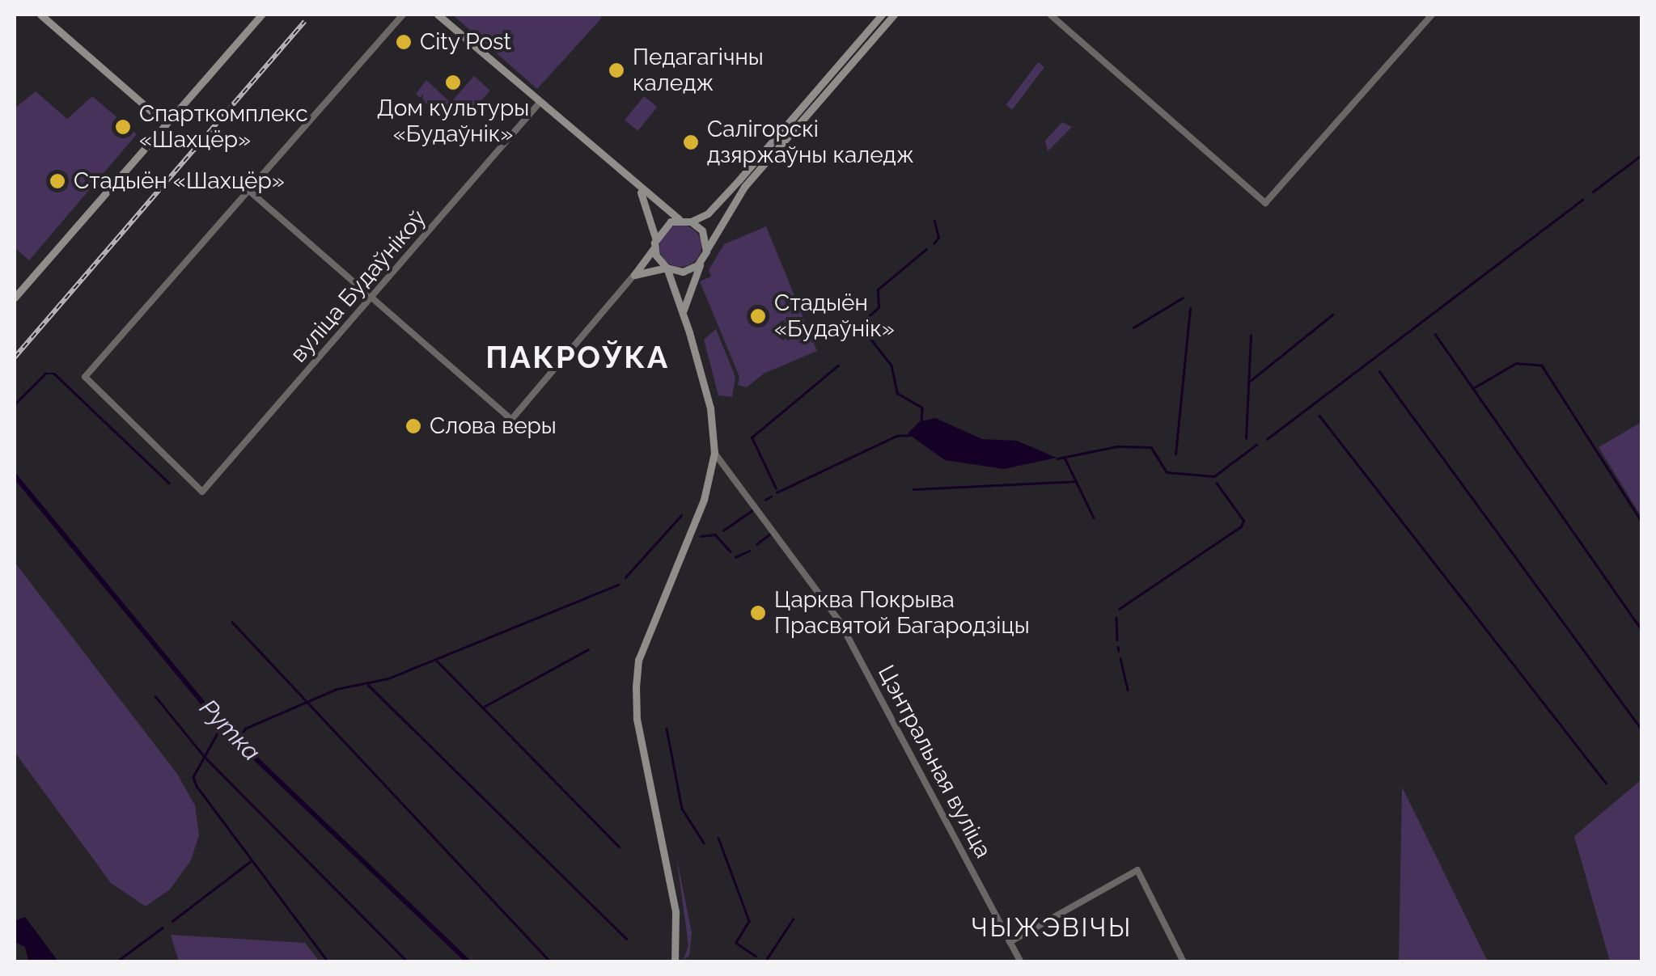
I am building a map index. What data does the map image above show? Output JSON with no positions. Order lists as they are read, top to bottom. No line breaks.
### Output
{"streets":{"street":["вуліца Будаўнікоў","Цэнтральная вуліца"]},"districts":["ПАКРОЎКА","ЧЫЖЭВІЧЫ"],"water":["Рутка"],"places":["City Post","Педагагічны каледж","Дом культуры «Будаўнік»","Спарткомплекс «Шахцёр»","Салігорскі дзяржаўны каледж","Стадыён «Шахцёр»","Стадыён «Будаўнік»","Слова веры","Царква Покрыва Прасвятой Багародзіцы"]}
